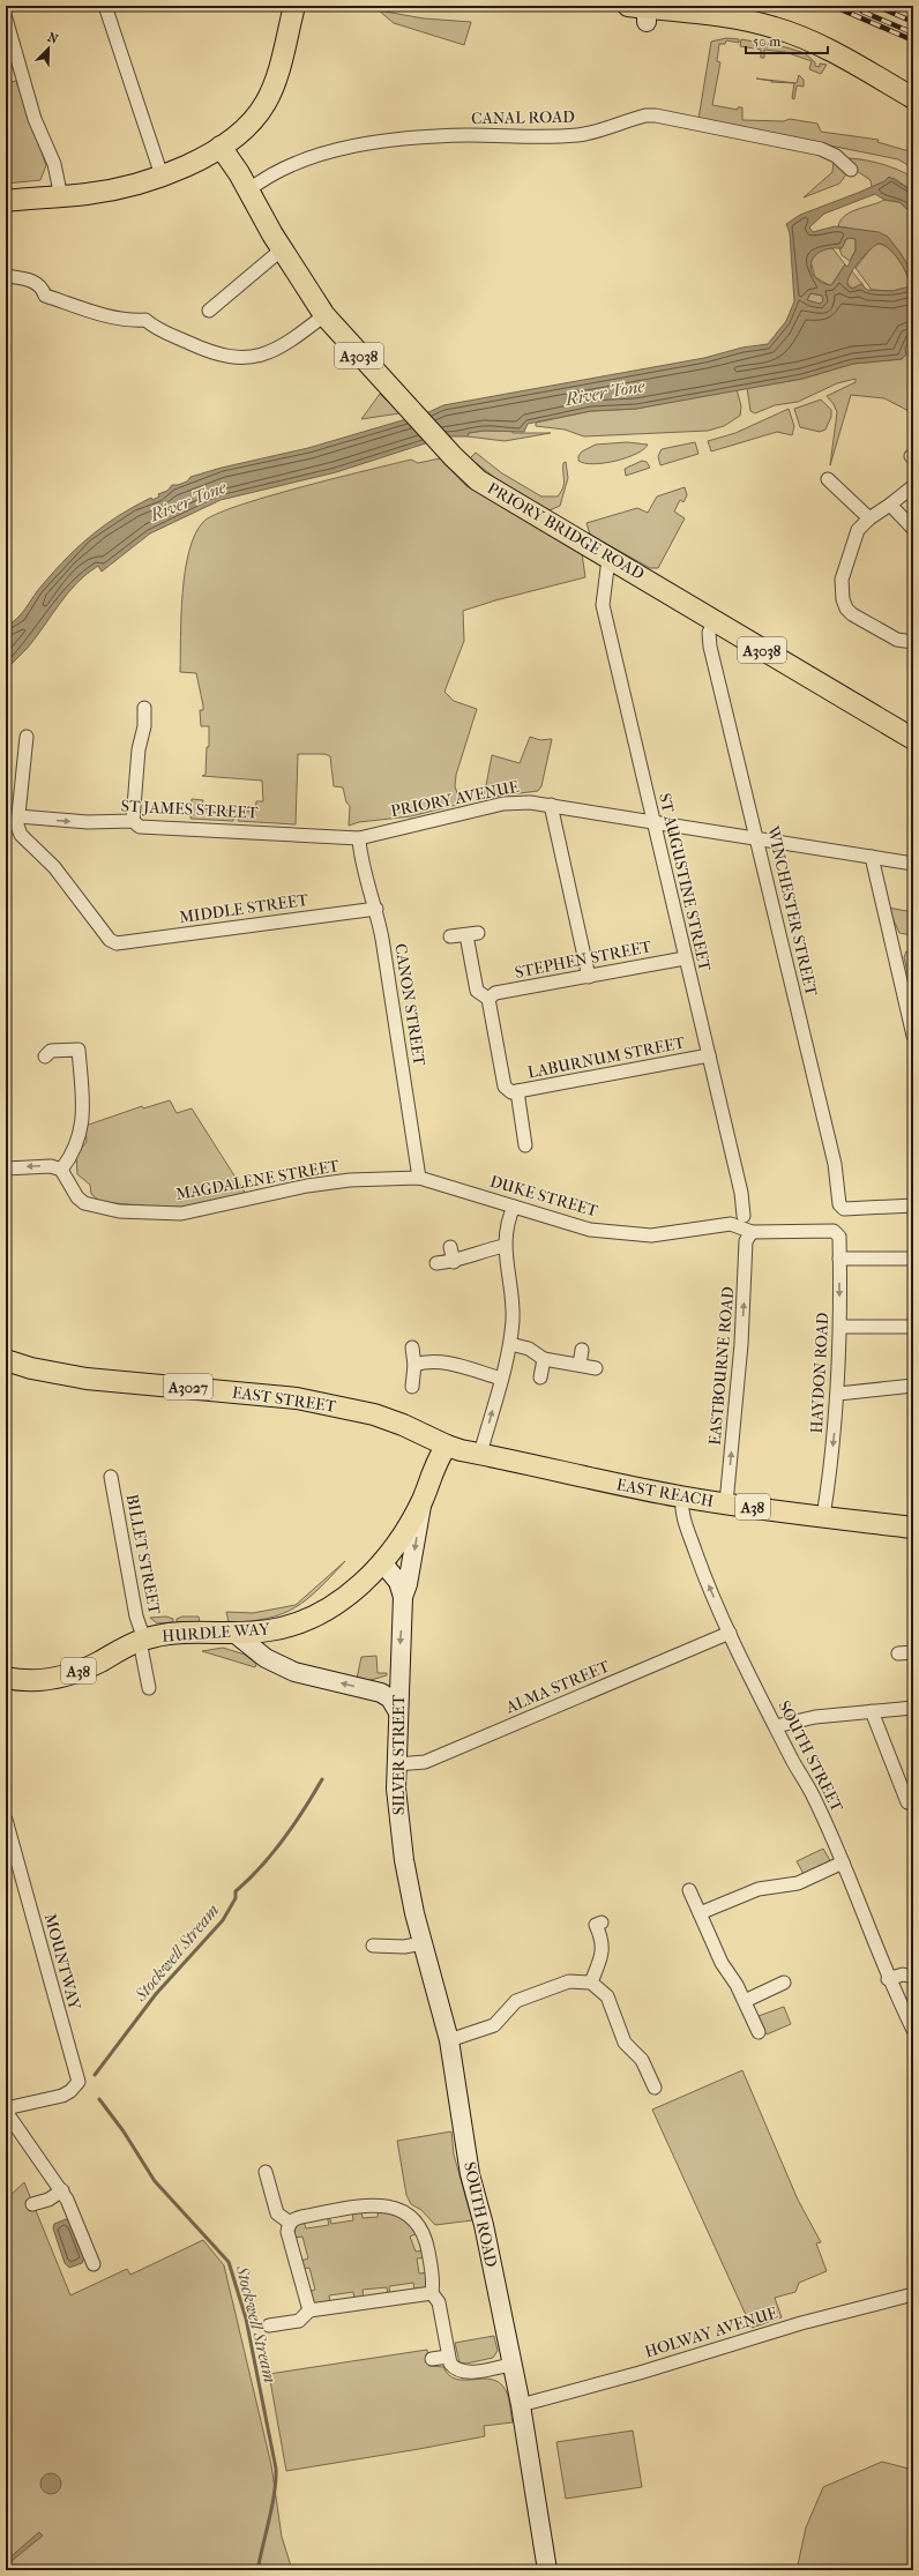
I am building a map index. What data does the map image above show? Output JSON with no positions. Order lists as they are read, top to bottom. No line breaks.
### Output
{"streets":{"main road":["A3038","PRIORY BRIDGE ROAD","A3027","EAST STREET","EAST REACH","A38","HURDLE WAY","SILVER STREET","SOUTH ROAD"],"street":["CANAL ROAD","PRIORY AVENUE","ST JAMES STREET","ST AUGUSTINE STREET","MIDDLE STREET","WINCHESTER STREET","STEPHEN STREET","CANON STREET","LABURNUM STREET","MAGDALENE STREET","DUKE STREET","EASTBOURNE ROAD","HAYDON ROAD","BILLET STREET","ALMA STREET","SOUTH STREET","MOUNTWAY","HOLWAY AVENUE"]},"crossings":[["CANAL ROAD","PRIORY BRIDGE ROAD"],["PRIORY BRIDGE ROAD","ST AUGUSTINE STREET"],["PRIORY BRIDGE ROAD","WINCHESTER STREET"],["PRIORY AVENUE","ST JAMES STREET"],["PRIORY AVENUE","ST AUGUSTINE STREET"],["PRIORY AVENUE","WINCHESTER STREET"],["PRIORY AVENUE","CANON STREET"],["ST JAMES STREET","MIDDLE STREET"],["ST JAMES STREET","CANON STREET"],["ST AUGUSTINE STREET","STEPHEN STREET"],["ST AUGUSTINE STREET","LABURNUM STREET"],["ST AUGUSTINE STREET","DUKE STREET"],["ST AUGUSTINE STREET","EASTBOURNE ROAD"],["MIDDLE STREET","CANON STREET"],["CANON STREET","MAGDALENE STREET"],["CANON STREET","DUKE STREET"],["MAGDALENE STREET","DUKE STREET"],["DUKE STREET","EASTBOURNE ROAD"],["DUKE STREET","HAYDON ROAD"],["EASTBOURNE ROAD","EAST REACH"],["HAYDON ROAD","EAST REACH"],["EAST STREET","EAST REACH"],["EAST STREET","HURDLE WAY"],["EAST REACH","HURDLE WAY"],["EAST REACH","SOUTH STREET"],["A38","BILLET STREET"],["A38","HURDLE WAY"],["BILLET STREET","HURDLE WAY"],["HURDLE WAY","SILVER STREET"],["ALMA STREET","SILVER STREET"],["ALMA STREET","SOUTH STREET"],["SILVER STREET","SOUTH ROAD"],["SOUTH ROAD","HOLWAY AVENUE"]],"one_way":["EASTBOURNE ROAD","HAYDON ROAD"],"water":["River Tone","Stockwell Stream"],"scale_bar":"50 m","north":"top right"}
